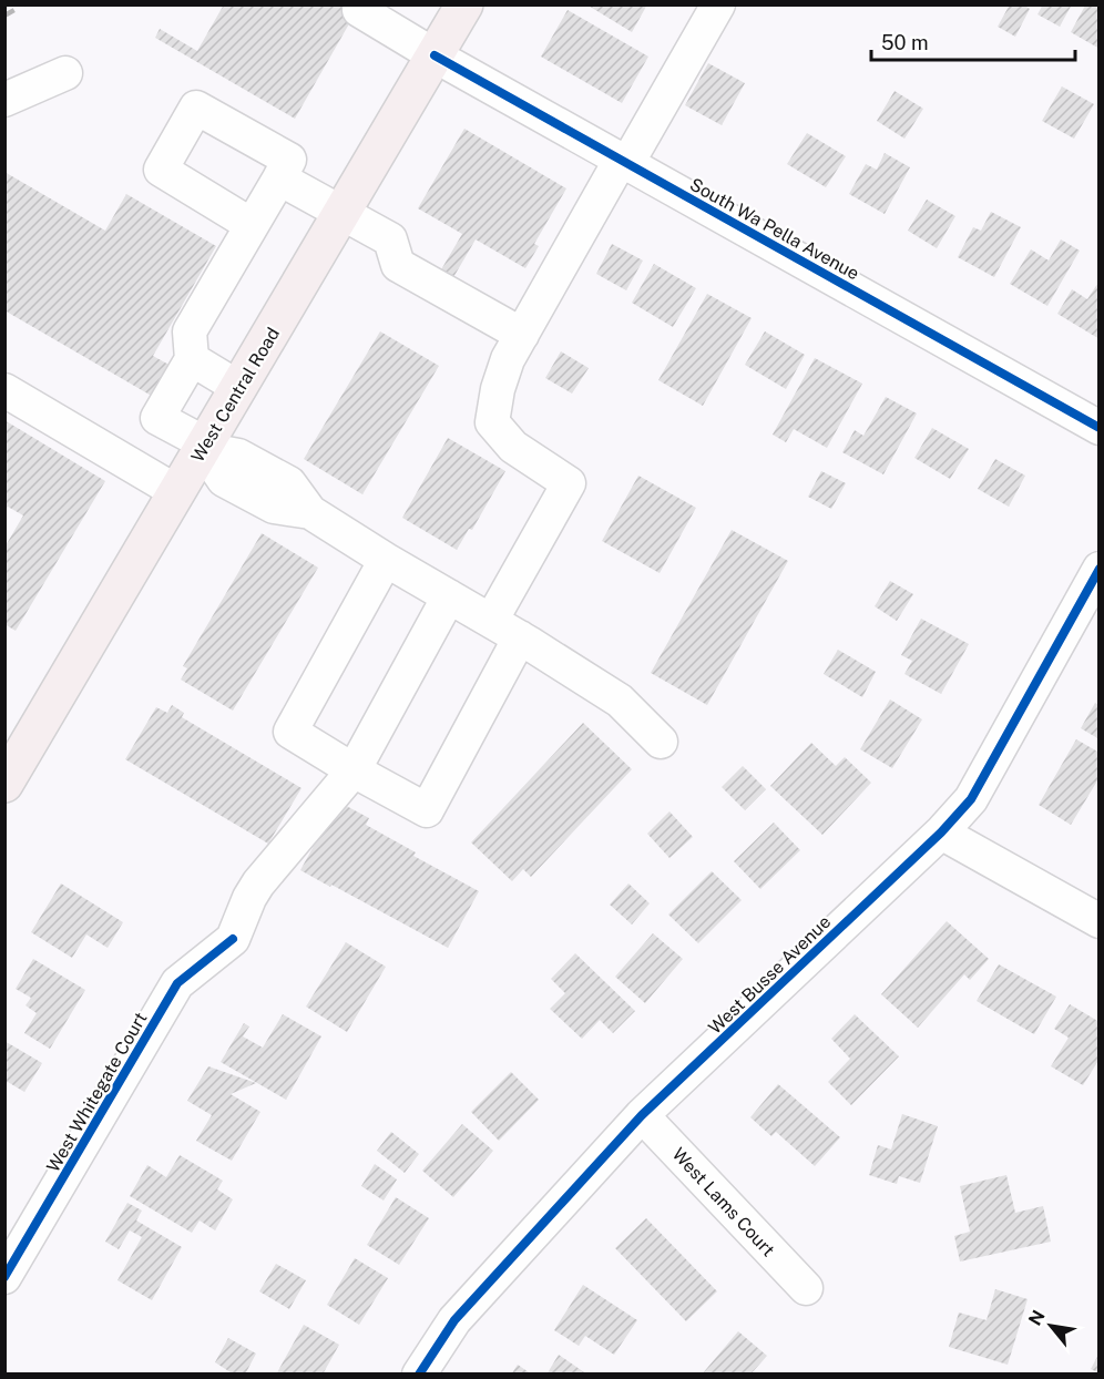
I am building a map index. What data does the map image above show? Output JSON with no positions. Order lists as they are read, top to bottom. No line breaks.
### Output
{"streets":{"main road":["West Central Road"],"street":["South Wa Pella Avenue","West Busse Avenue","West Whitegate Court","West Lams Court"]},"crossings":[["South Wa Pella Avenue","West Central Road"],["West Busse Avenue","West Lams Court"]],"scale_bar":"50 m","north":"top left"}
